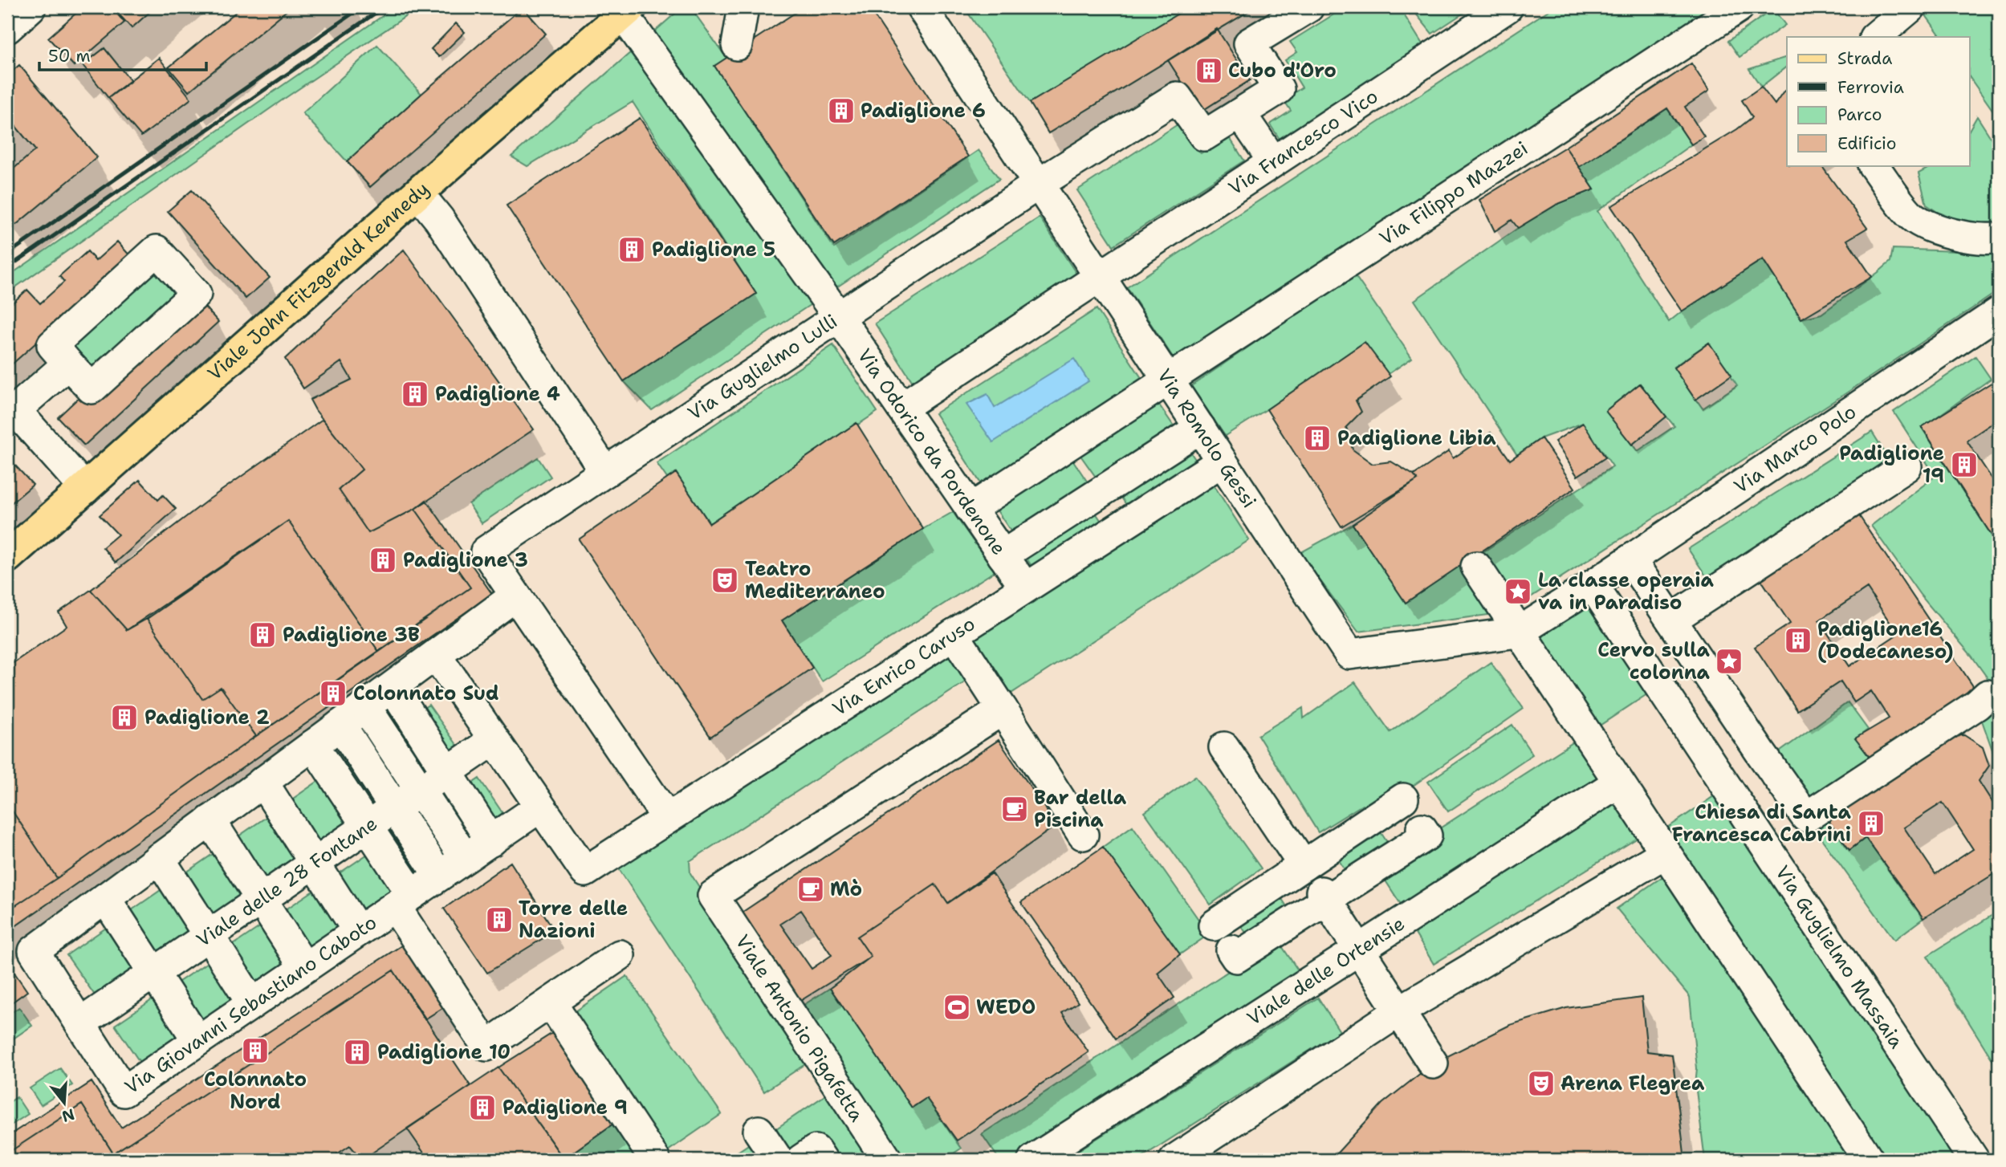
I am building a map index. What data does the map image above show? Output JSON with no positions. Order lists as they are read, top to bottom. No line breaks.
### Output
{"streets":{"main road":["Viale John Fitzgerald Kennedy"],"street":["Via Francesco Vico","Via Filippo Mazzei","Via Guglielmo Lulli","Via Romolo Gessi","Via Marco Polo","Via Odorico da Pordenone","Via Enrico Caruso","Viale delle 28 Fontane","Via Guglielmo Massaia","Viale delle Ortensie","Via Giovanni Sebastiano Caboto","Viale Antonio Pigafetta"]},"crossings":[["Via Francesco Vico","Via Romolo Gessi"],["Via Francesco Vico","Via Odorico da Pordenone"],["Via Filippo Mazzei","Via Romolo Gessi"],["Via Filippo Mazzei","Via Odorico da Pordenone"],["Viale John Fitzgerald Kennedy","Via Odorico da Pordenone"],["Via Guglielmo Lulli","Via Romolo Gessi"],["Via Guglielmo Lulli","Via Odorico da Pordenone"],["Via Guglielmo Lulli","Via Giovanni Sebastiano Caboto"],["Via Romolo Gessi","Via Marco Polo"],["Via Romolo Gessi","Via Enrico Caruso"],["Via Romolo Gessi","Via Guglielmo Massaia"],["Via Marco Polo","Via Guglielmo Massaia"],["Via Odorico da Pordenone","Via Enrico Caruso"],["Via Enrico Caruso","Via Giovanni Sebastiano Caboto"],["Viale delle 28 Fontane","Via Giovanni Sebastiano Caboto"]],"places":{"building":["Cubo d'Oro","Padiglione 6","Padiglione 5","Padiglione 4","Padiglione Libia","Padiglione 19","Padiglione 3","Padiglione 3B","Padiglione16 (Dodecaneso)","Colonnato Sud","Padiglione 2","Chiesa di Santa Francesca Cabrini","Torre delle Nazioni","Colonnato Nord","Padiglione 10","Padiglione 9"],"theatre":["Teatro Mediterraneo","Arena Flegrea"],"place":["La classe operaia va in Paradiso","Cervo sulla colonna"],"cafe":["Bar della Piscina","Mò"],"sports":["WEDO"]},"legend":["Strada","Ferrovia","Parco","Edificio"],"scale_bar":"50 m","north":"bottom"}
